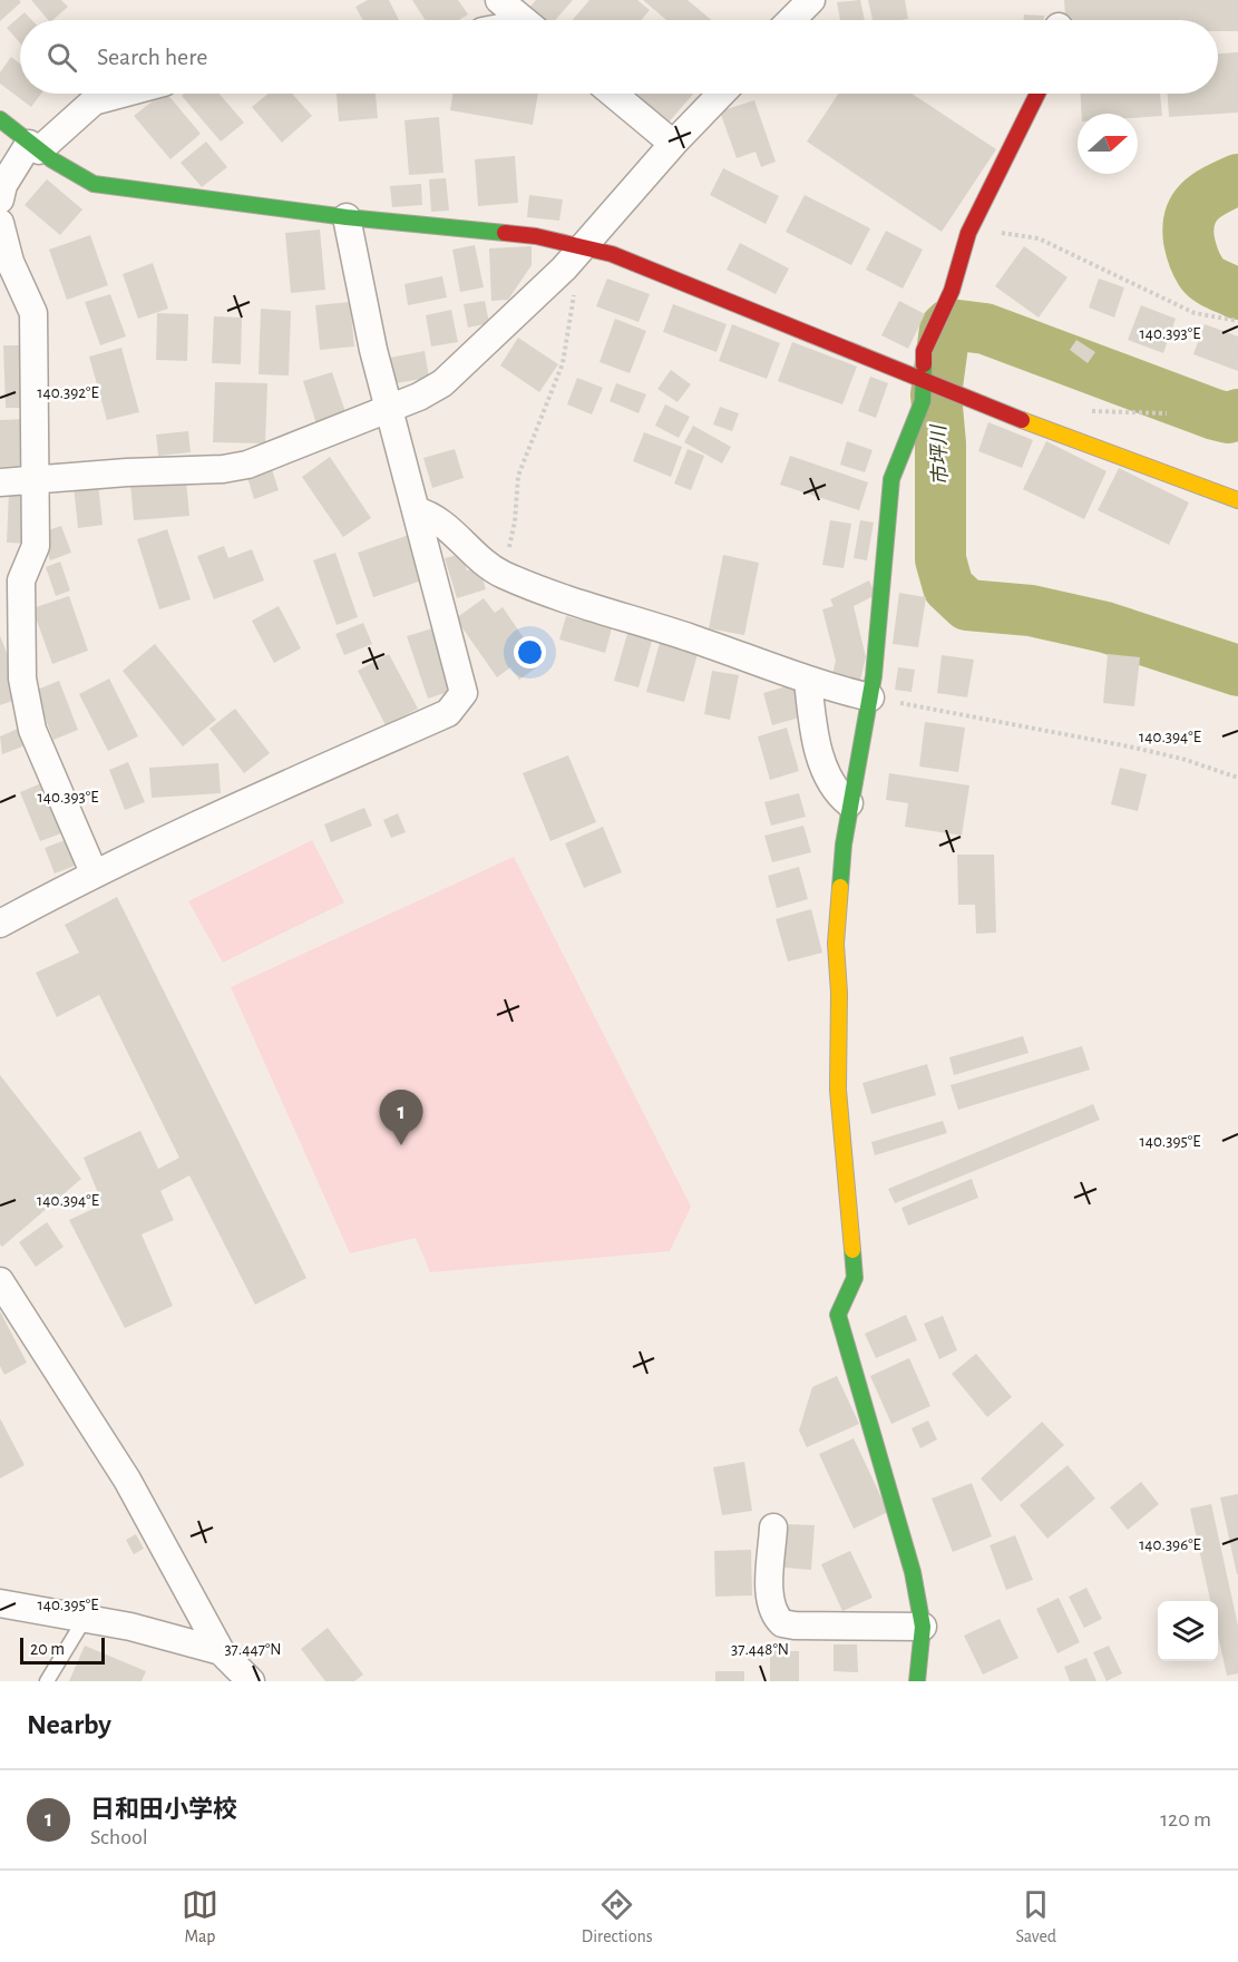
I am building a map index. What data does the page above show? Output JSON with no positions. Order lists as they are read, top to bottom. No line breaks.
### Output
{"water":["市坪川"],"scale_bar":"20 m","north":"right","page":{"search":"Search here","pins":"1","scale":"20 m","heading":"Nearby","list":[{"mark":"1","name":"日和田小学校","note":"School","value":"120 m"}],"nav":["Map","Directions","Saved"]},"coordinates":["140.393°E","140.392°E","140.394°E","140.395°E","140.396°E","37.447°N","37.448°N"]}
